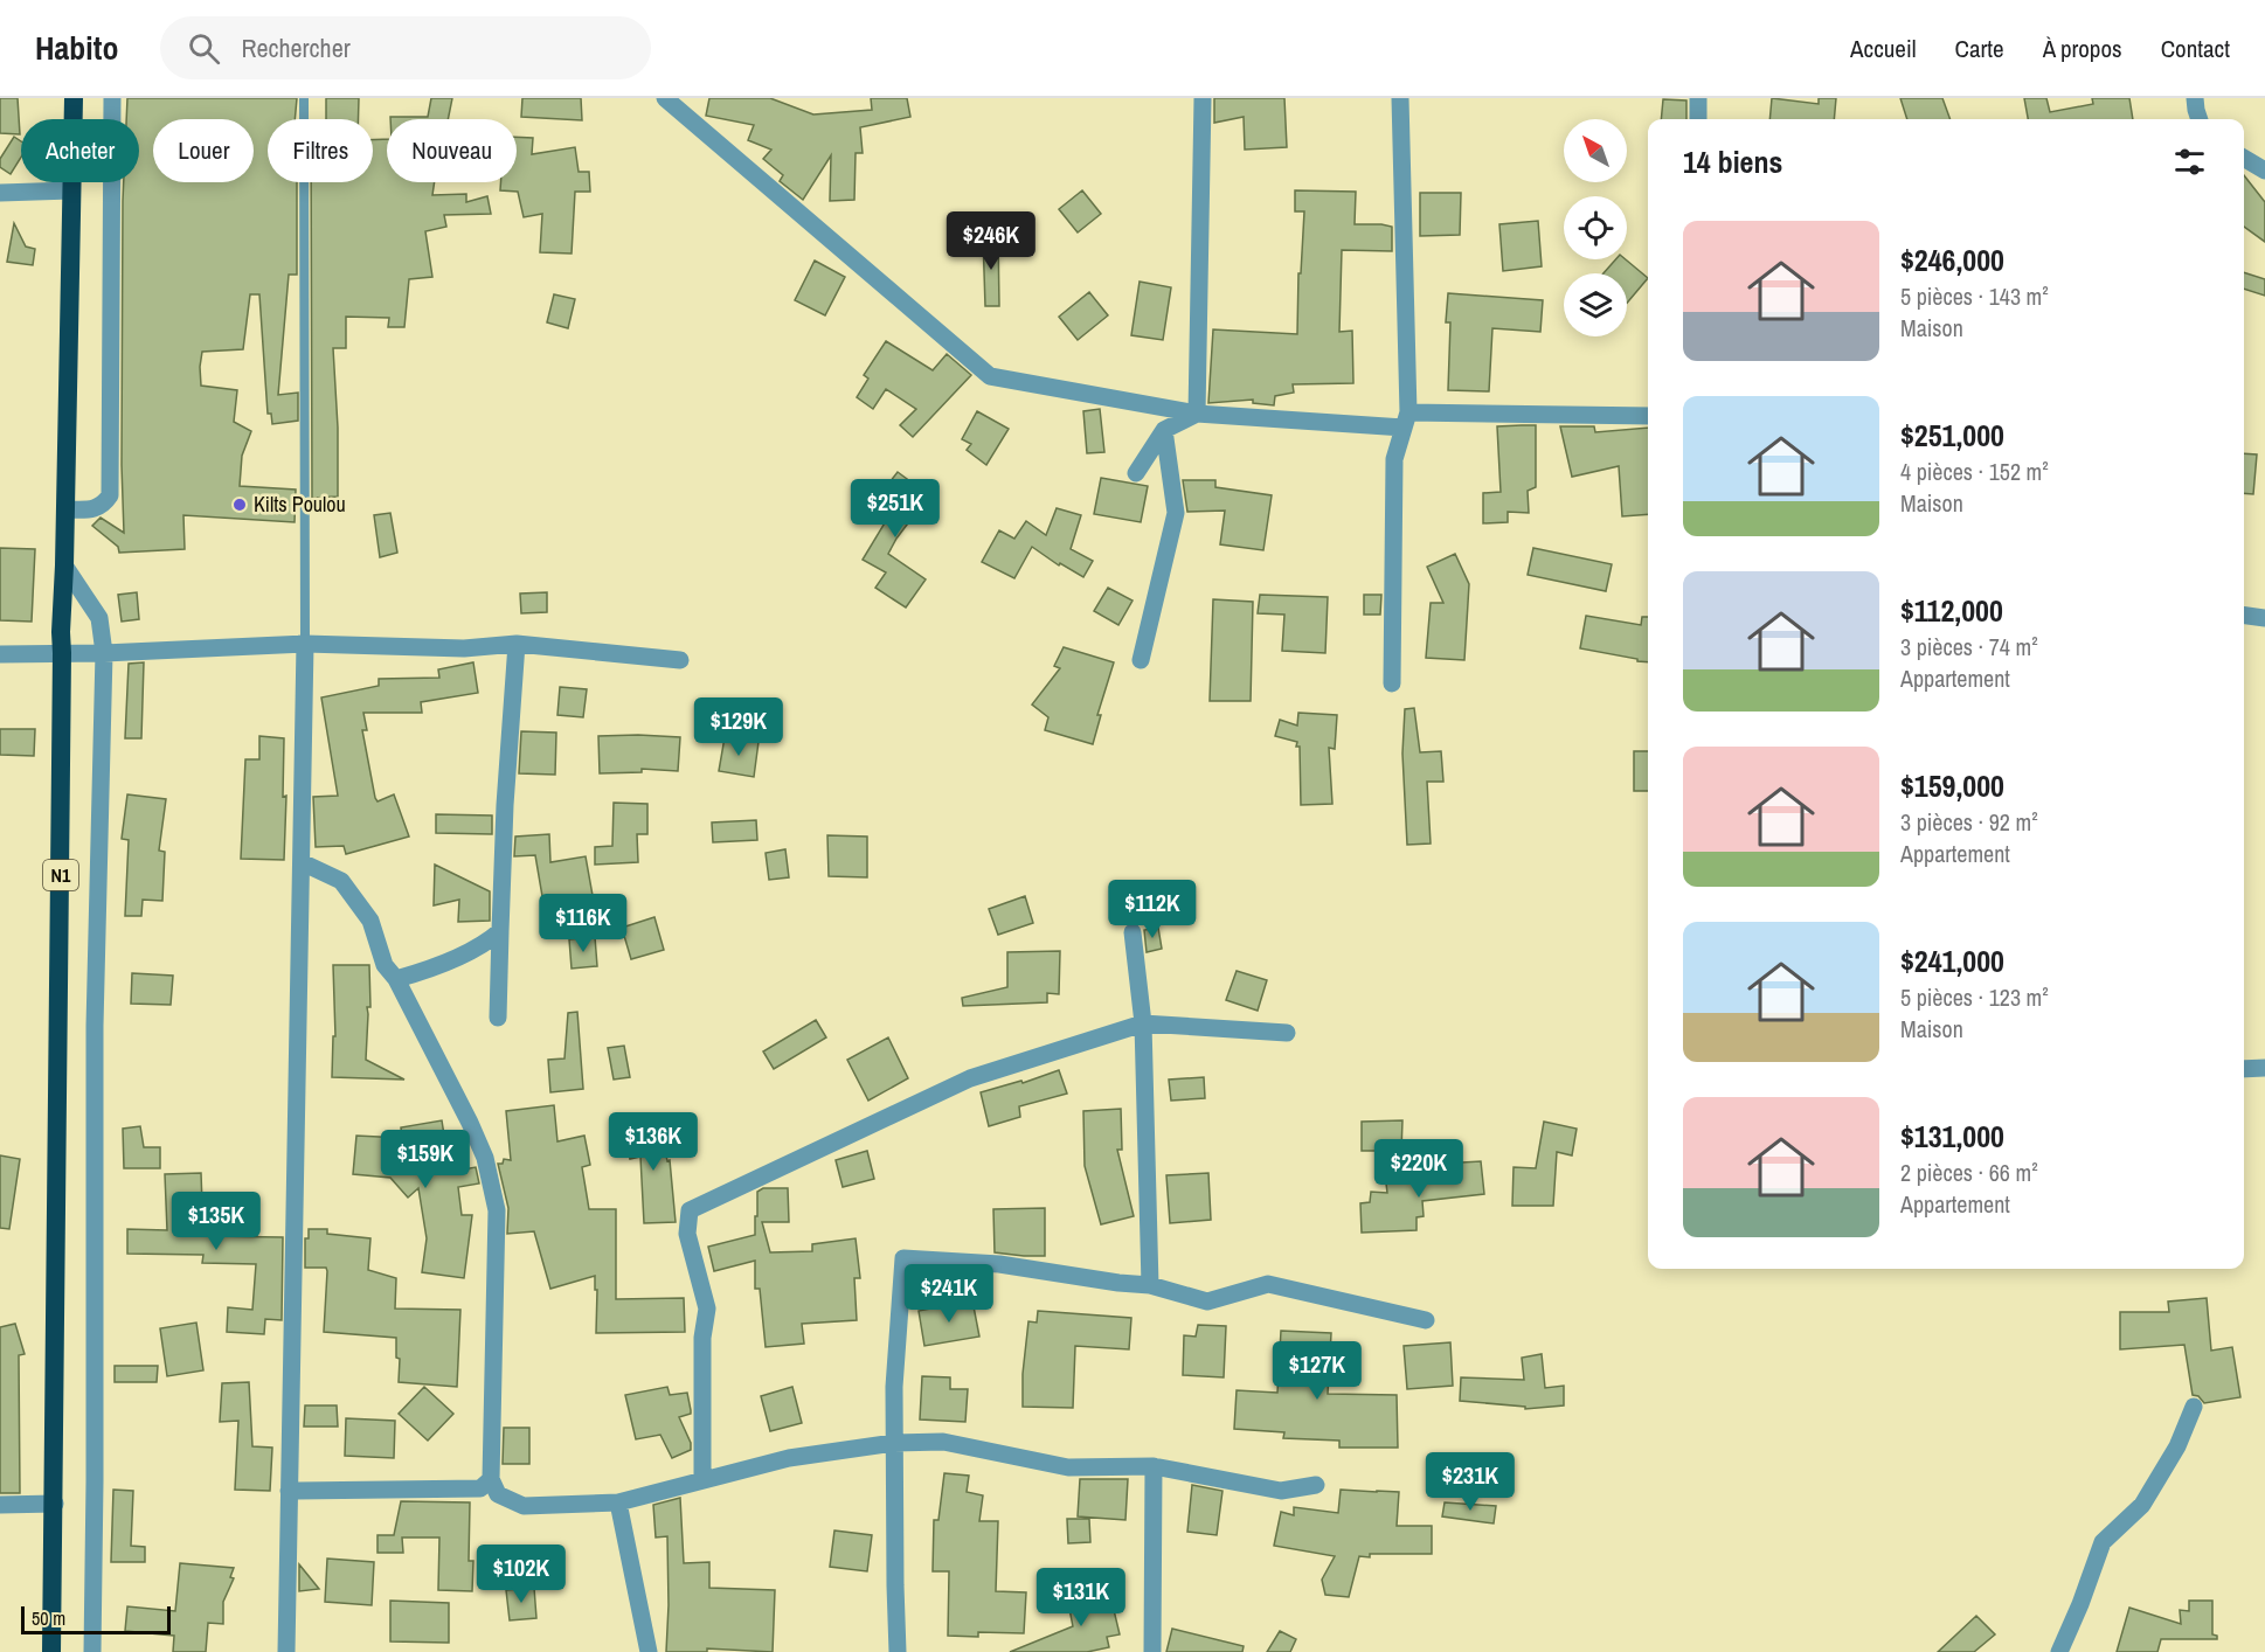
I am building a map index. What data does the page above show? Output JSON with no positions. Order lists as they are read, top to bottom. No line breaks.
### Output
{"streets":{"highway":["N1"]},"places":["Kilts Poulou"],"scale_bar":"50 m","north":"top left","page":{"header":"Habito","search":"Rechercher","nav":["Accueil","Carte","À propos","Contact"],"chip":["Acheter","Louer","Filtres","Nouveau"],"heading":"14 biens","list":[{"name":"$246,000","note":"5 pièces · 143 m² · Maison"},{"name":"$251,000","note":"4 pièces · 152 m² · Maison"},{"name":"$112,000","note":"3 pièces · 74 m² · Appartement"},{"name":"$159,000","note":"3 pièces · 92 m² · Appartement"},{"name":"$241,000","note":"5 pièces · 123 m² · Maison"},{"name":"$131,000","note":"2 pièces · 66 m² · Appartement"}],"price":["$246K","$251K","$129K","$112K","$116K","$136K","$159K","$220K","$135K","$241K","$127K","$231K","$102K","$131K"],"scale":"50 m"}}
